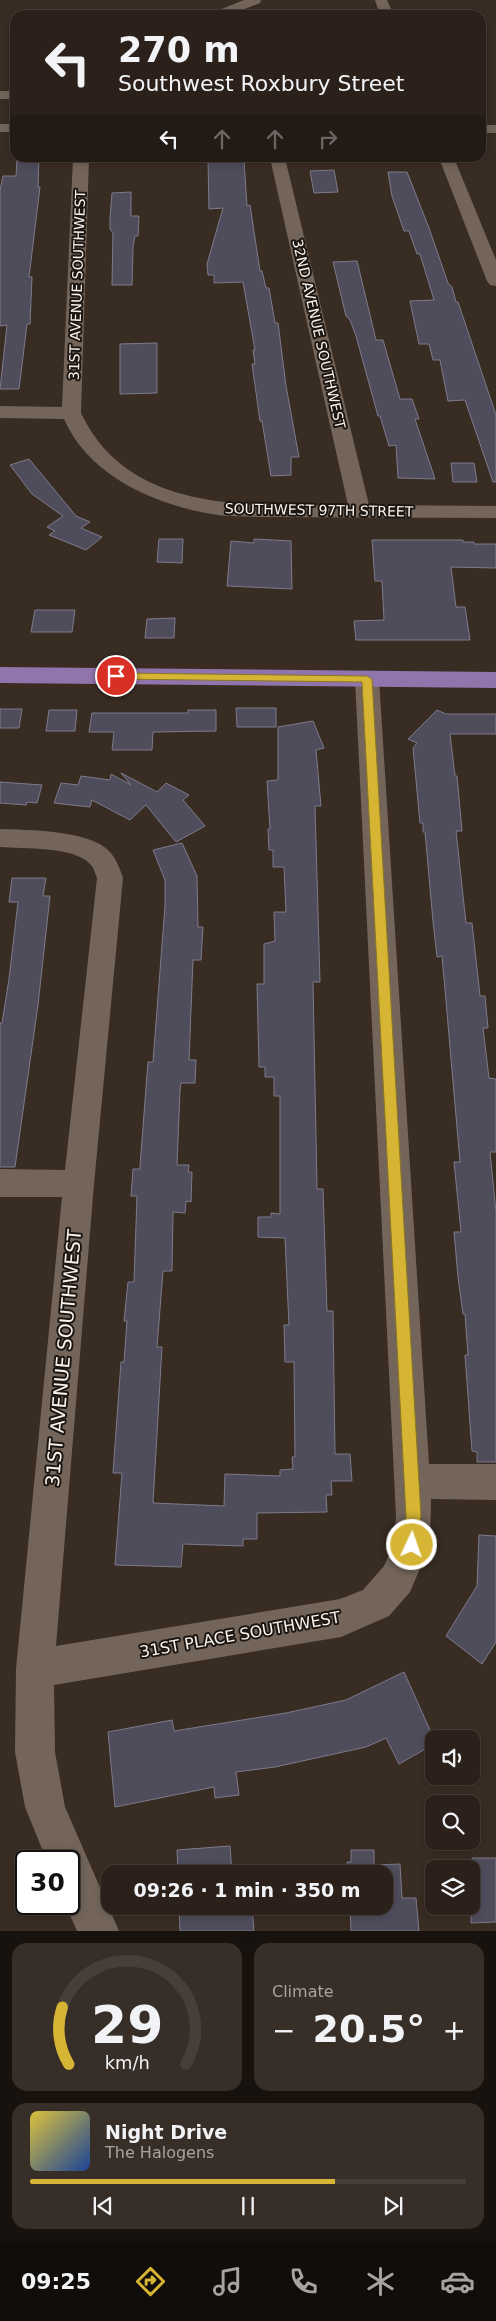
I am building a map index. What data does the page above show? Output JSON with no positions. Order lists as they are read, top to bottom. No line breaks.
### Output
{"streets":{"street":["31ST AVENUE SOUTHWEST","32ND AVENUE SOUTHWEST","SOUTHWEST 97TH STREET","31ST PLACE SOUTHWEST"]},"crossings":[["31ST AVENUE SOUTHWEST","SOUTHWEST 97TH STREET"],["31ST AVENUE SOUTHWEST","31ST PLACE SOUTHWEST"],["32ND AVENUE SOUTHWEST","SOUTHWEST 97TH STREET"]],"page":{"turn":["270 m","Southwest Roxbury Street"],"limit":"30","trip":"09:26 · 1 min · 350 m","tile":"Climate","heat":["−","20.5°","+"],"song":["Night Drive","The Halogens"],"tabs":"09:25","gauge":["29","km/h"]}}
